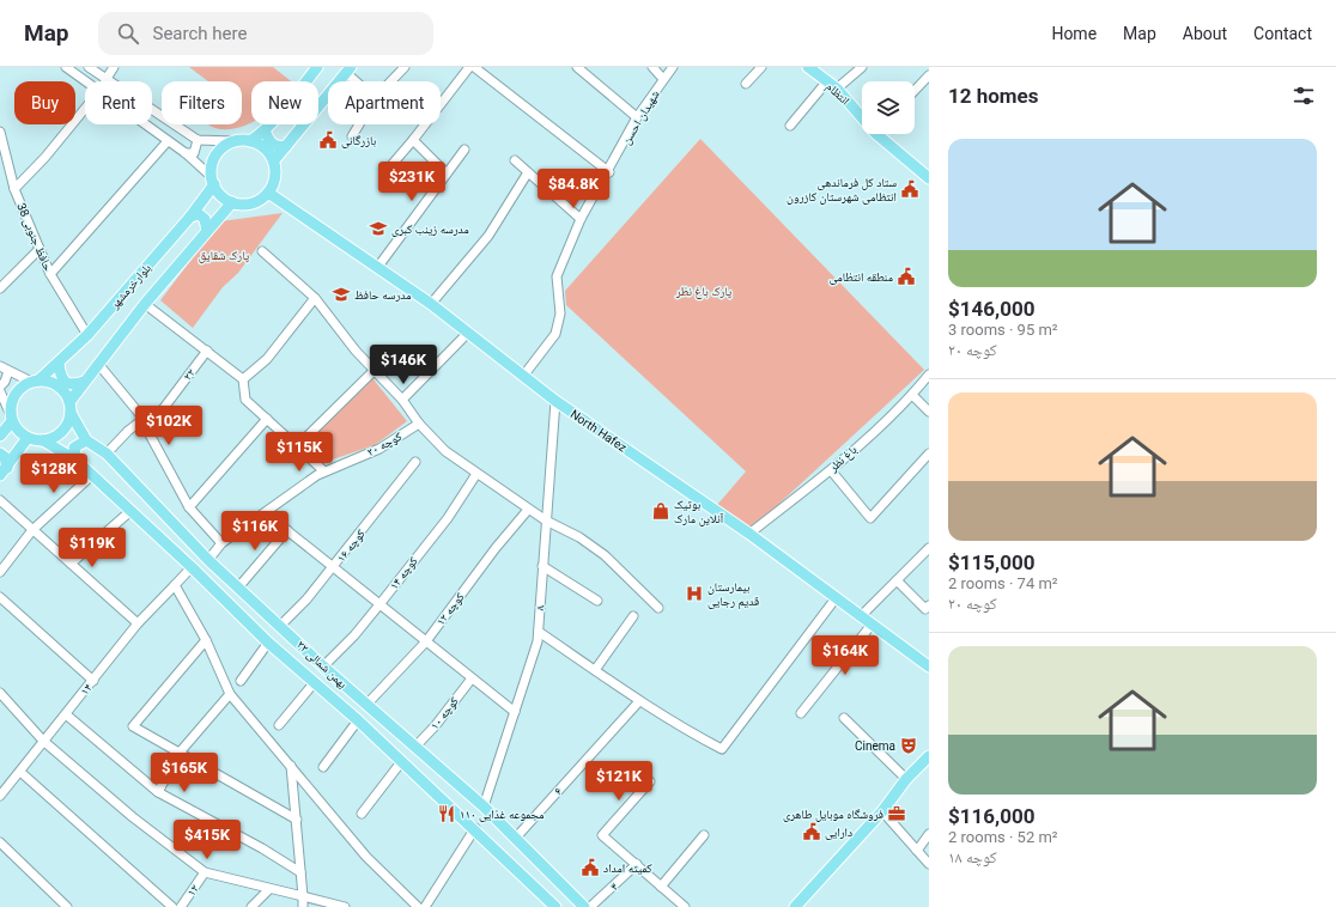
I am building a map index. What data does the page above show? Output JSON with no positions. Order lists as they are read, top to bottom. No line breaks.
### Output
{"streets":{"main road":["انتظام","بلوارخرمشهر","North Hafez","۲۲ بهمن شمالی"],"street":["شهیدان احسن","حافظ جنوبی 38","۲۲","کوچه ۲۰","باغ نظر","کوچه ۱۶","کوچه ۱۴","۸","کوچه ۱۲","۱۴","کوچه ۱۰","۶","۴","۱۲"]},"crossings":[["شهیدان احسن","North Hafez"],["حافظ جنوبی 38","بلوارخرمشهر"],["بلوارخرمشهر","North Hafez"],["بلوارخرمشهر","۲۲ بهمن شمالی"],["۲۲","۲۲ بهمن شمالی"],["North Hafez","باغ نظر"],["North Hafez","۸"],["کوچه ۲۰","۲۲ بهمن شمالی"],["کوچه ۱۶","۲۲ بهمن شمالی"],["کوچه ۱۴","۲۲ بهمن شمالی"],["۸","۲۲ بهمن شمالی"],["کوچه ۱۲","۲۲ بهمن شمالی"],["۲۲ بهمن شمالی","۱۴"],["۲۲ بهمن شمالی","کوچه ۱۰"],["۲۲ بهمن شمالی","۶"]],"parks":["پارک شقایق","پارک باغ نظر"],"places":{"public building":["بازرگانی","ستاد کل فرماندهی انتظامی شهرستان کازرون","منطقه انتظامی","دارایی","کمیته امداد"],"school or university":["مدرسه زینب کبری","مدرسه حافظ"],"shop":["بوتیک آنلاین مارک"],"hospital":["بیمارستان قدیم رجایی"],"theatre":["Cinema"],"restaurant":["مجموعه غذایی ۱۱۰"],"office":["فروشگاه موبایل طاهری"]},"page":{"header":"Map","search":"Search here","nav":["Home","Map","About","Contact"],"heading":"12 homes","chip":["Buy","Rent","Filters","New","Apartment"],"list":[{"name":"$146,000","note":"3 rooms · 95 m² · کوچه ۲۰"},{"name":"$115,000","note":"2 rooms · 74 m² · کوچه ۲۰"},{"name":"$116,000","note":"2 rooms · 52 m² · کوچه ۱۸"}],"price":["$231K","$84.8K","$146K","$102K","$115K","$128K","$116K","$119K","$164K","$165K","$121K","$415K"]}}
